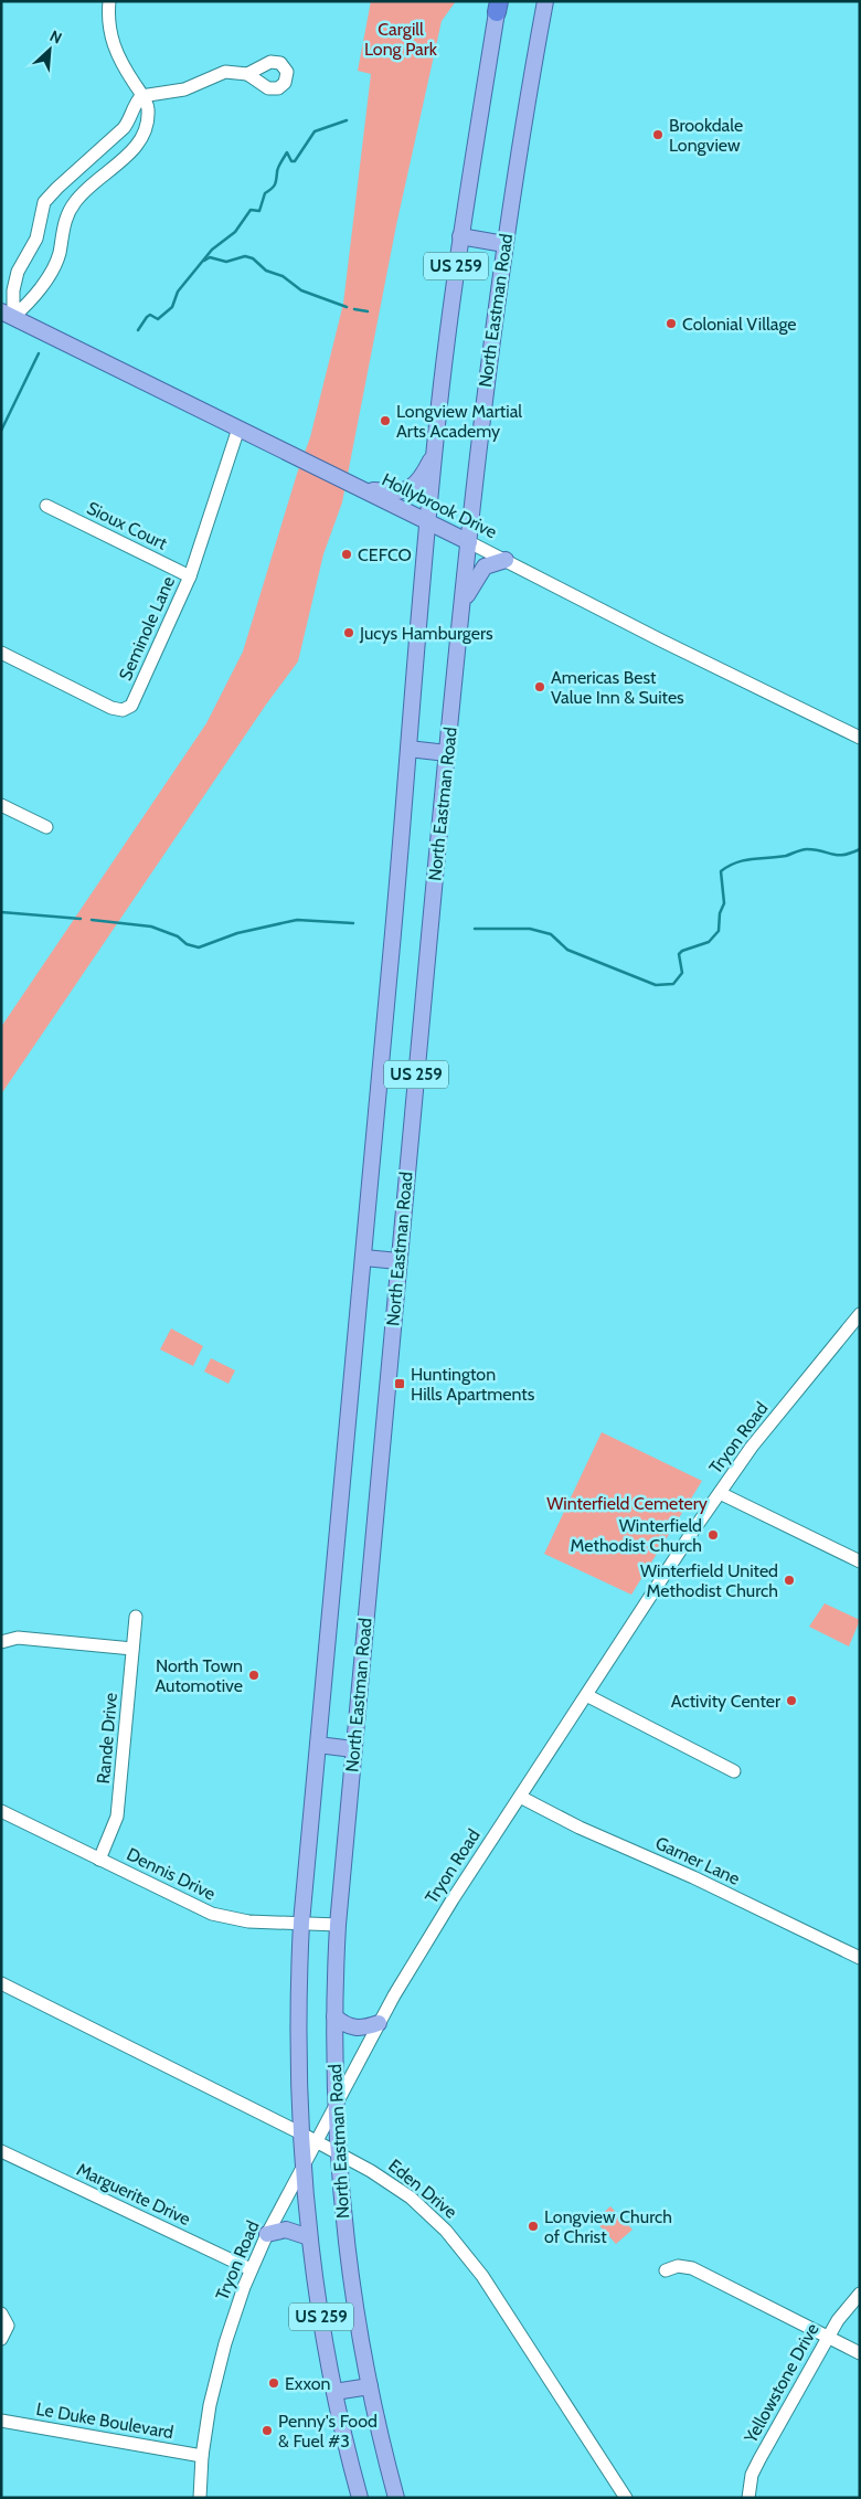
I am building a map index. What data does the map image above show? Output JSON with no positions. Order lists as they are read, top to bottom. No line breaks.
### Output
{"streets":{"main road":["US 259","North Eastman Road","Hollybrook Drive"],"street":["Sioux Court","Seminole Lane","Tryon Road","Rande Drive","Garner Lane","Dennis Drive","Eden Drive","Marguerite Drive","Yellowstone Drive","Le Duke Boulevard"]},"crossings":[["North Eastman Road","Hollybrook Drive"],["North Eastman Road","Tryon Road"],["North Eastman Road","Dennis Drive"],["North Eastman Road","Eden Drive"],["Hollybrook Drive","Seminole Lane"],["Sioux Court","Seminole Lane"],["Tryon Road","Garner Lane"],["Tryon Road","Eden Drive"],["Tryon Road","Marguerite Drive"],["Tryon Road","Le Duke Boulevard"],["Rande Drive","Dennis Drive"]],"parks":["Cargill Long Park","Winterfield Cemetery"],"places":{"other":["Brookdale Longview","Colonial Village","Longview Martial Arts Academy","CEFCO","Jucys Hamburgers","Americas Best Value Inn & Suites","Winterfield Methodist Church","Winterfield United Methodist Church","North Town Automotive","Activity Center","Longview Church of Christ","Exxon","Penny's Food & Fuel #3"],"transit":["Huntington Hills Apartments"]},"north":"top right"}
